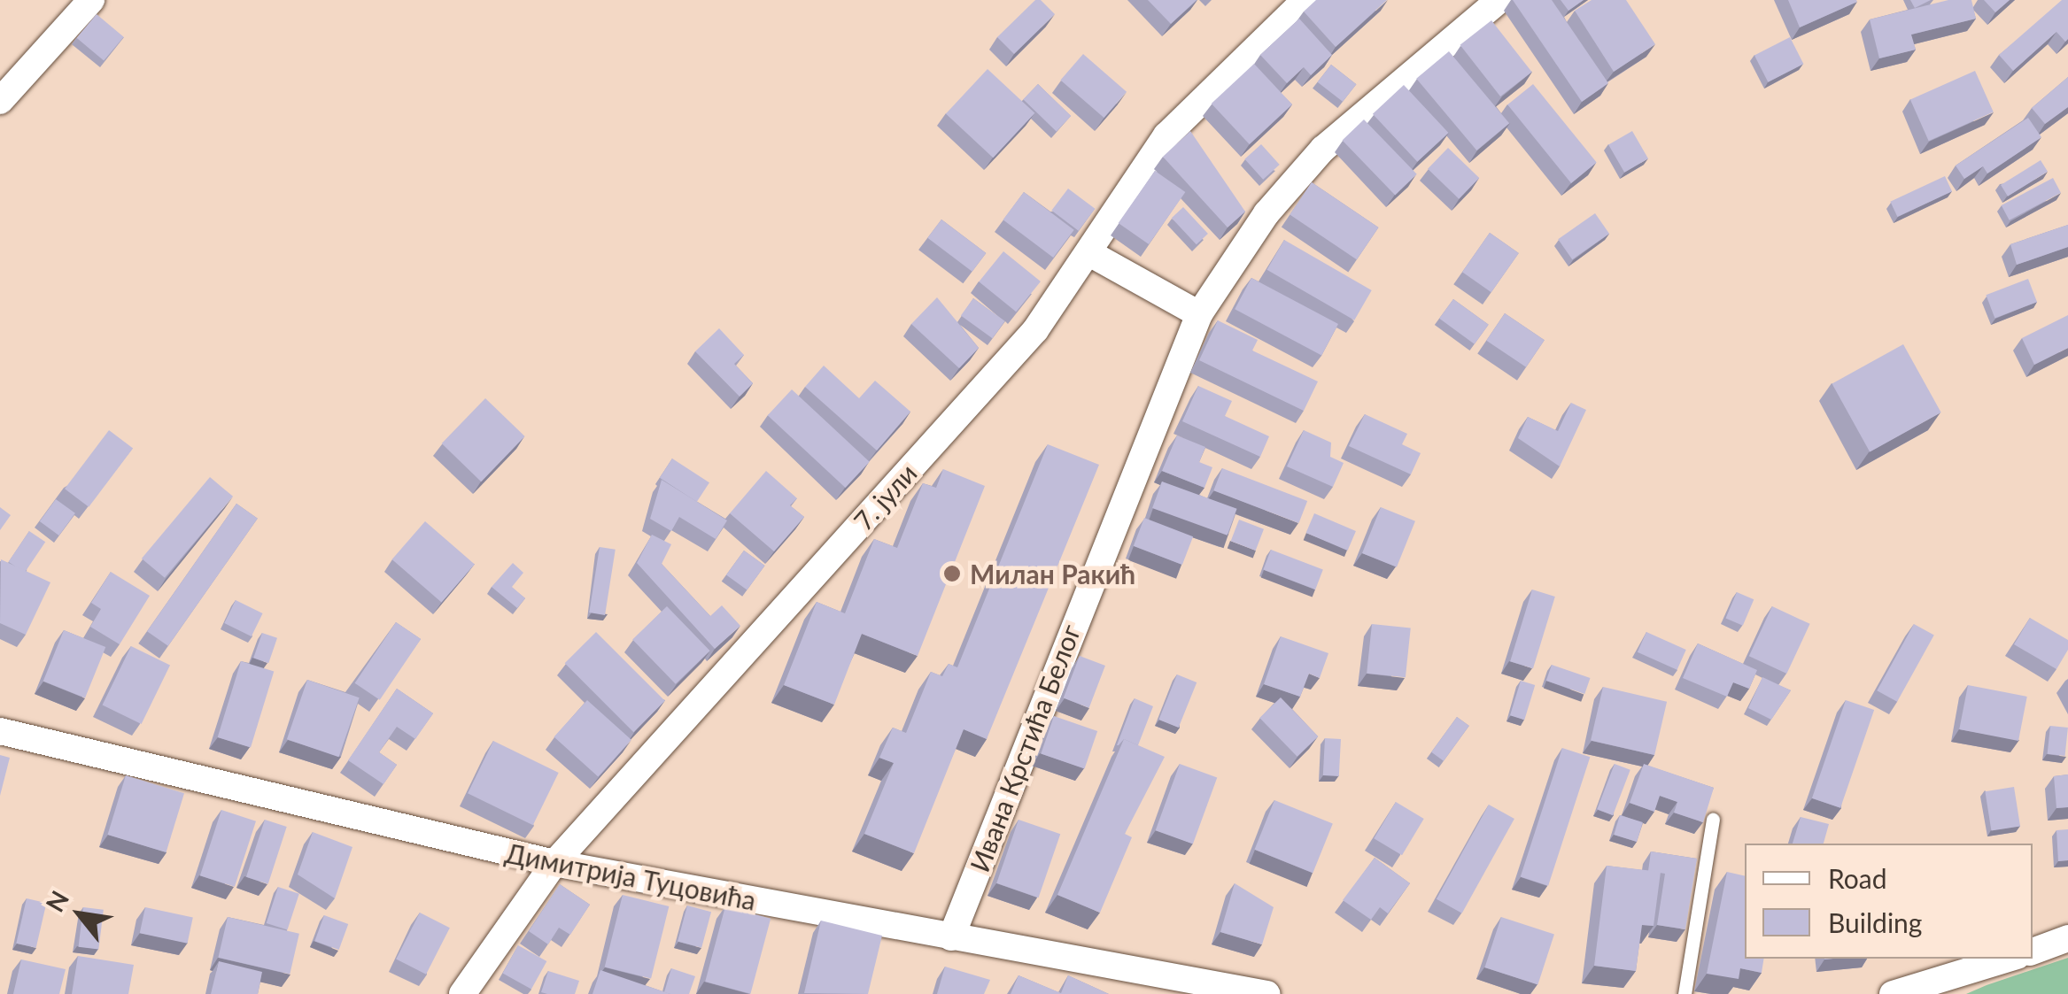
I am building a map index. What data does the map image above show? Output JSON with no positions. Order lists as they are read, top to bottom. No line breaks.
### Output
{"streets":{"street":["7. јули","Ивана Крстића Белог","Димитрија Туцовића"]},"crossings":[["7. јули","Димитрија Туцовића"],["Ивана Крстића Белог","Димитрија Туцовића"]],"places":["Милан Ракић"],"legend":["Road","Building"],"north":"top left"}
